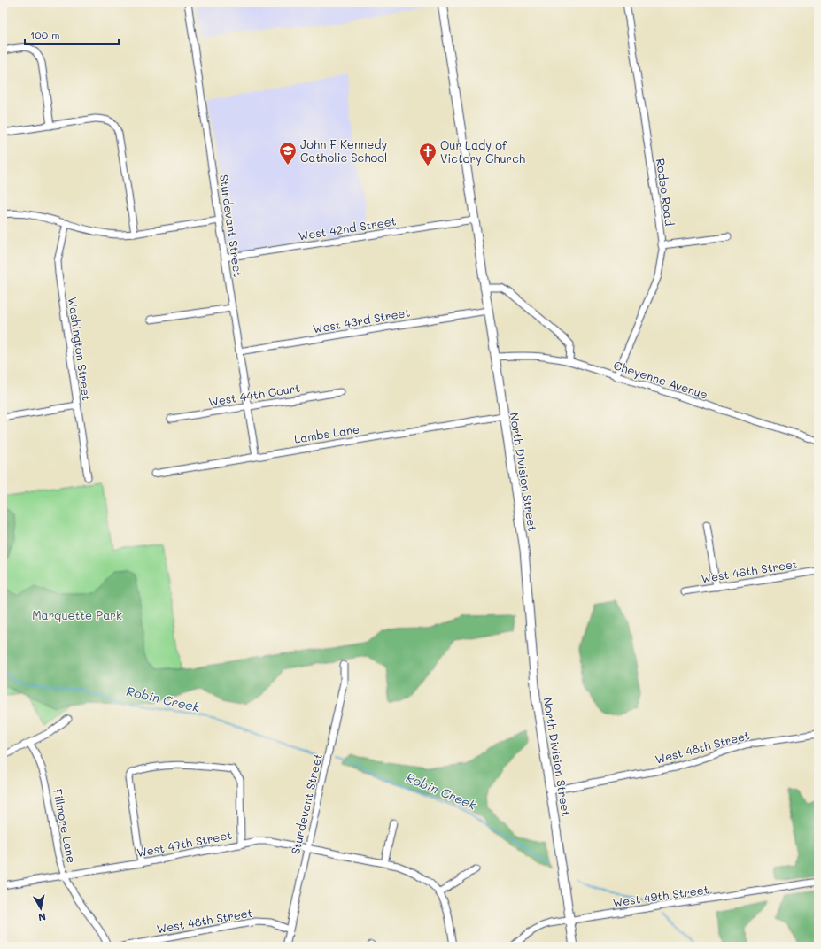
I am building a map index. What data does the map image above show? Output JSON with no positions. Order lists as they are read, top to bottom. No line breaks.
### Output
{"streets":{"main road":["North Division Street"],"street":["Rodeo Road","Sturdevant Street","West 42nd Street","West 43rd Street","Washington Street","Cheyenne Avenue","West 44th Court","Lambs Lane","West 46th Street","West 48th Street","Fillmore Lane","West 47th Street","West 49th Street"]},"crossings":[["Rodeo Road","Cheyenne Avenue"],["Sturdevant Street","West 42nd Street"],["Sturdevant Street","West 43rd Street"],["Sturdevant Street","West 44th Court"],["Sturdevant Street","West 48th Street"],["Sturdevant Street","West 47th Street"],["West 42nd Street","North Division Street"],["West 43rd Street","North Division Street"],["Cheyenne Avenue","North Division Street"],["Lambs Lane","North Division Street"],["North Division Street","West 48th Street"],["North Division Street","West 49th Street"],["Fillmore Lane","West 47th Street"]],"water":["Robin Creek"],"parks":["Marquette Park"],"places":{"school or university":["John F Kennedy Catholic School"],"church":["Our Lady of Victory Church"]},"scale_bar":"100 m","north":"bottom"}
